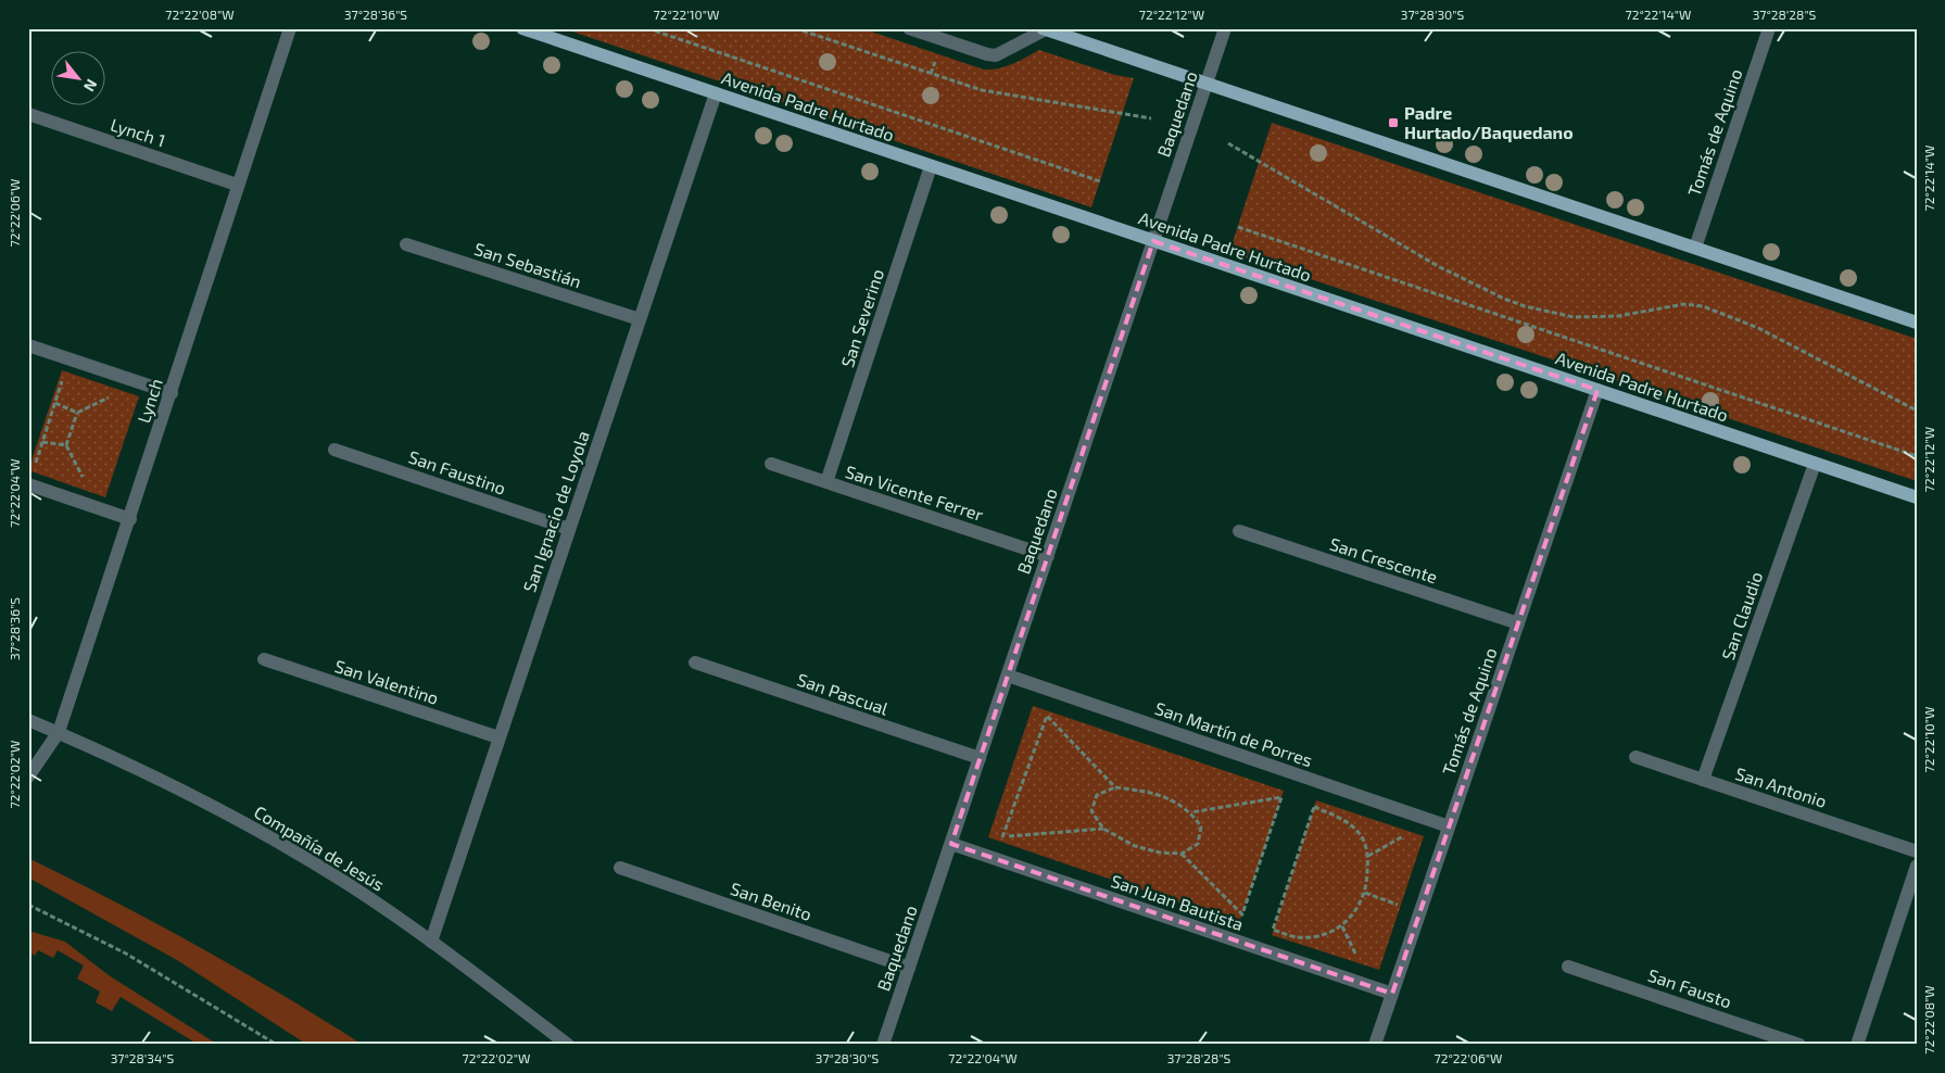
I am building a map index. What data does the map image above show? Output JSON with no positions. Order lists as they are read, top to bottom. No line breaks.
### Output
{"streets":{"main road":["Avenida Padre Hurtado"],"street":["Baquedano","Lynch 1","Tomás de Aquino","San Sebastián","San Severino","Lynch","San Faustino","San Vicente Ferrer","San Ignacio de Loyola","San Crescente","San Claudio","San Valentino","San Pascual","San Martín de Porres","San Antonio","Compañía de Jesús","San Benito","San Juan Bautista","San Fausto"]},"crossings":[["Avenida Padre Hurtado","Baquedano"],["Avenida Padre Hurtado","Tomás de Aquino"],["Avenida Padre Hurtado","San Severino"],["Avenida Padre Hurtado","San Ignacio de Loyola"],["Avenida Padre Hurtado","San Claudio"],["Baquedano","San Vicente Ferrer"],["Baquedano","San Pascual"],["Baquedano","San Martín de Porres"],["Baquedano","San Benito"],["Baquedano","San Juan Bautista"],["Lynch 1","Lynch"],["Tomás de Aquino","San Crescente"],["Tomás de Aquino","San Martín de Porres"],["Tomás de Aquino","San Juan Bautista"],["San Sebastián","San Ignacio de Loyola"],["San Severino","San Vicente Ferrer"],["Lynch","Compañía de Jesús"],["San Faustino","San Ignacio de Loyola"],["San Ignacio de Loyola","San Valentino"],["San Ignacio de Loyola","Compañía de Jesús"],["San Claudio","San Antonio"]],"places":{"transit":["Padre Hurtado/Baquedano"]},"north":"bottom right","coordinates":["72°22'08\"W","37°28'36\"S","72°22'10\"W","72°22'12\"W","37°28'30\"S","72°22'14\"W","37°28'28\"S","72°22'06\"W","72°22'04\"W","72°22'02\"W","37°28'34\"S"]}
